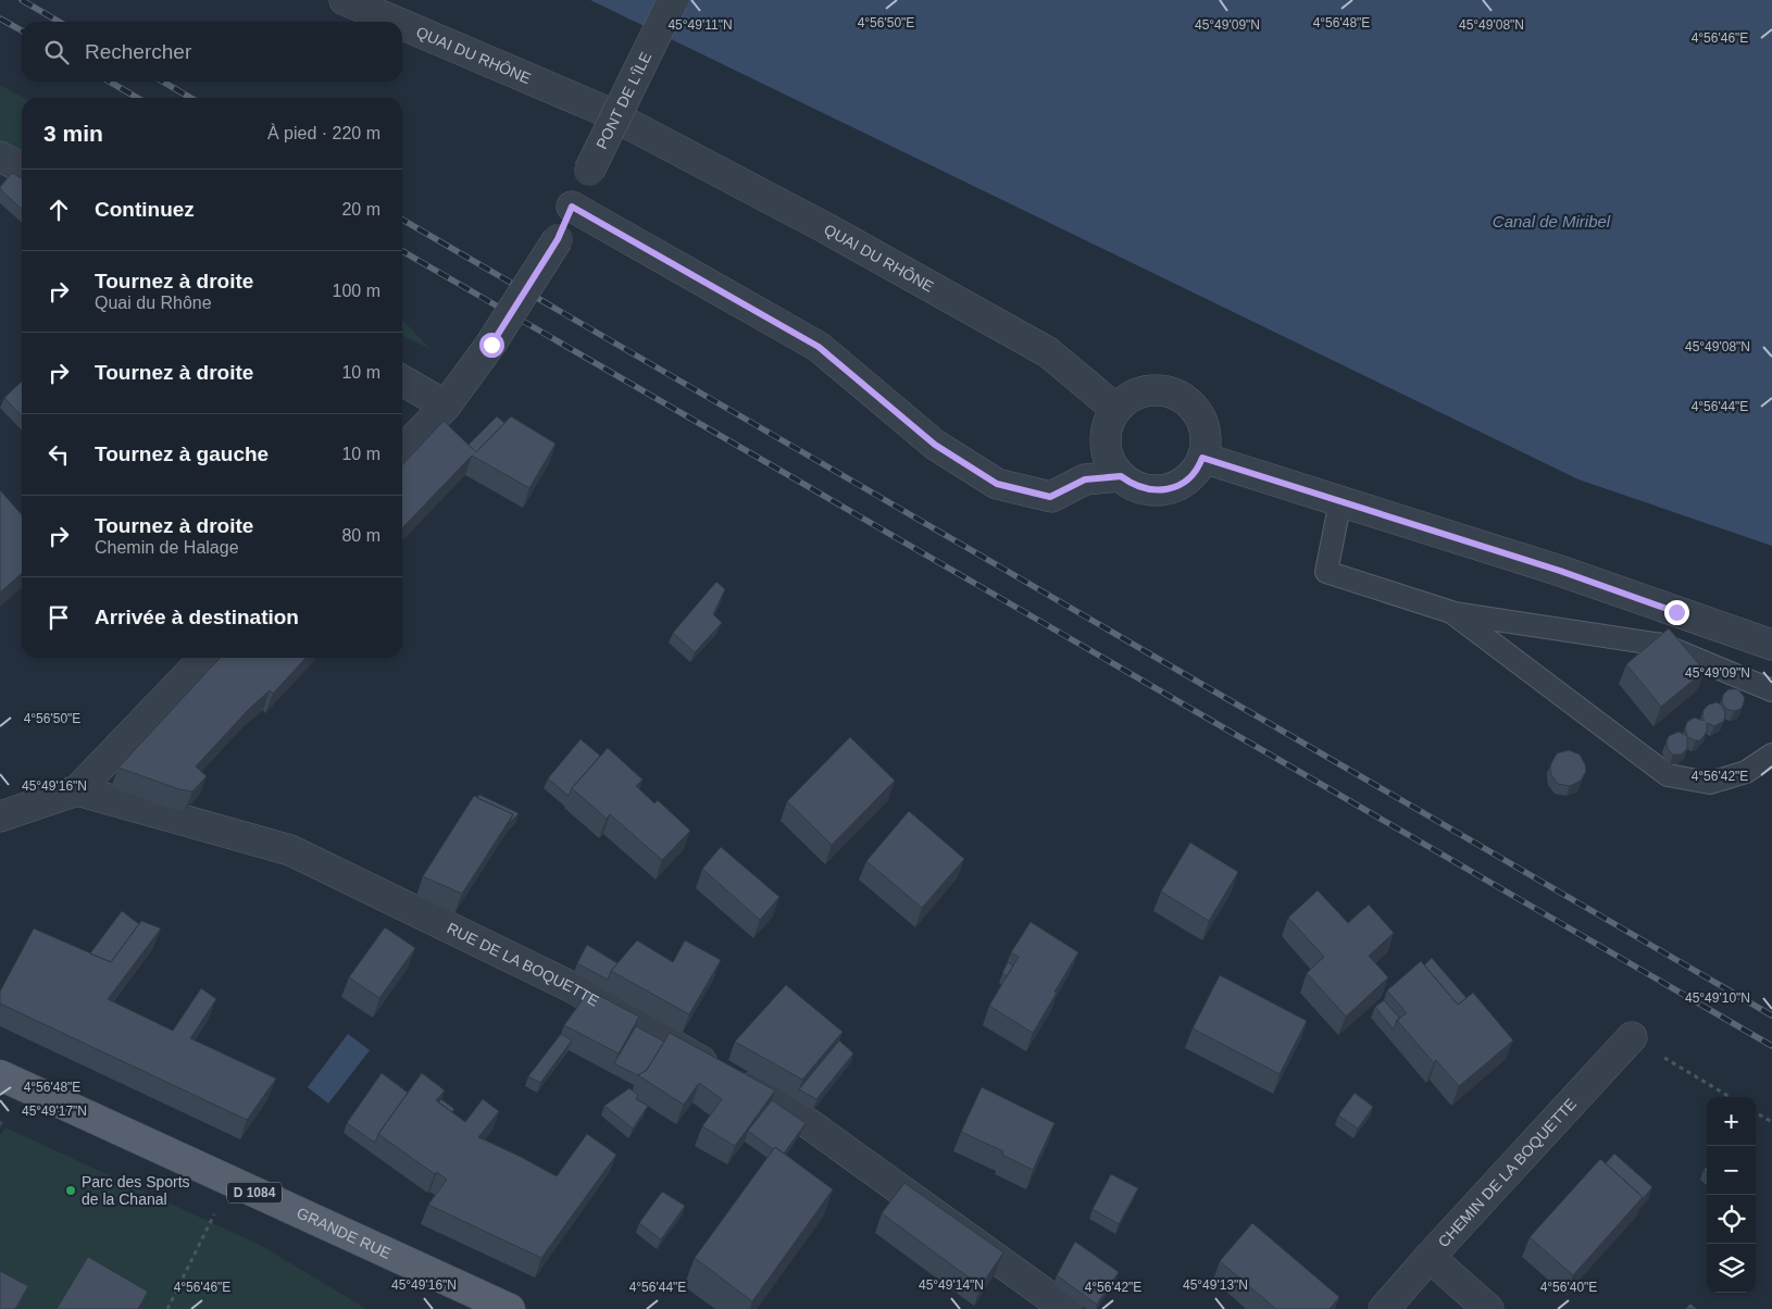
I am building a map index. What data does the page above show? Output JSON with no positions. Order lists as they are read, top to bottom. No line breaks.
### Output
{"streets":{"main road":["D 1084","GRANDE RUE"],"street":["QUAI DU RHÔNE","PONT DE L'ÎLE","RUE DE LA BOQUETTE","CHEMIN DE LA BOQUETTE"]},"water":["Canal de Miribel"],"places":["Parc des Sports de la Chanal"],"page":{"search":"Rechercher","heading":["3 min","À pied · 220 m"],"list":[["Continuez","20 m"],["Tournez à droite","Quai du Rhône","100 m"],["Tournez à droite","10 m"],["Tournez à gauche","10 m"],["Tournez à droite","Chemin de Halage","80 m"],"Arrivée à destination"],"map_buttons":["+","−"]},"coordinates":["4°56'50\"E","4°56'48\"E","45°49'11\"N","45°49'08\"N","45°49'09\"N","4°56'46\"E","4°56'44\"E","4°56'42\"E","45°49'16\"N","45°49'10\"N","45°49'17\"N","45°49'14\"N","45°49'13\"N","4°56'40\"E"]}
